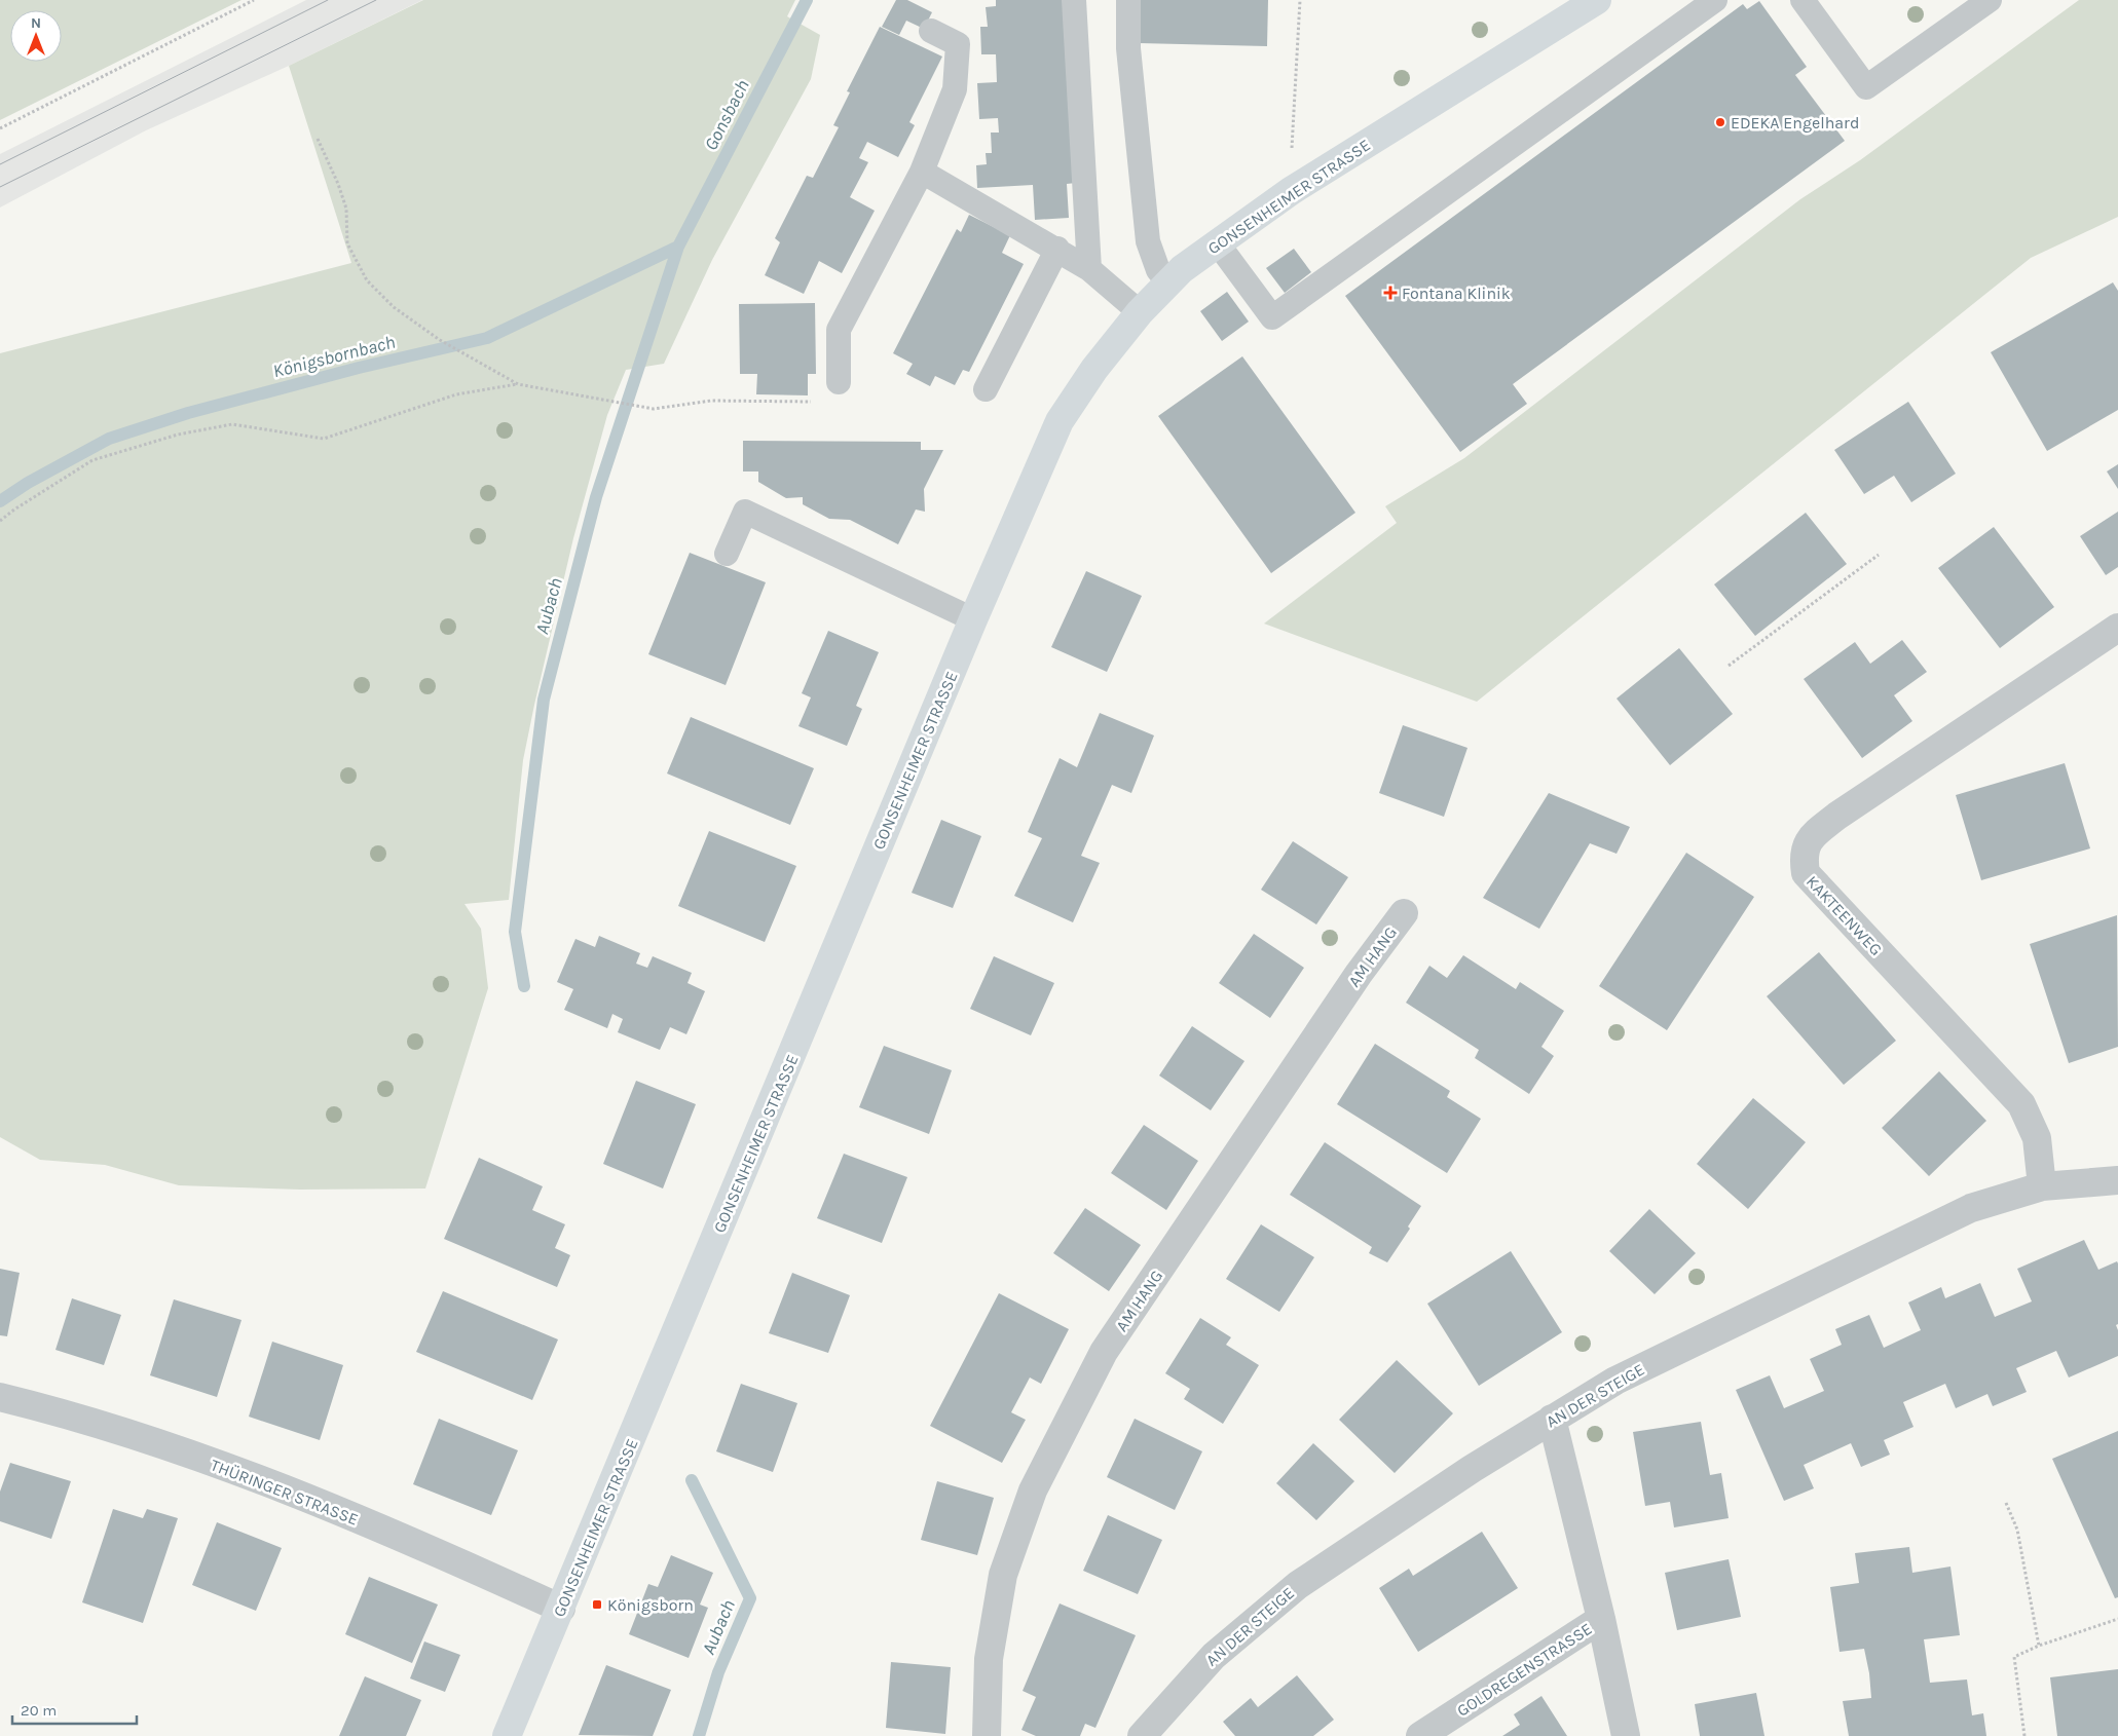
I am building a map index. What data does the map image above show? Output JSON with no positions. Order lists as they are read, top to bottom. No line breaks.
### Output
{"streets":{"main road":["GONSENHEIMER STRASSE"],"street":["KAKTEENWEG","AM HANG","AN DER STEIGE","THÜRINGER STRASSE","GOLDREGENSTRASSE"]},"crossings":[["GONSENHEIMER STRASSE","THÜRINGER STRASSE"],["KAKTEENWEG","AN DER STEIGE"],["AN DER STEIGE","GOLDREGENSTRASSE"]],"water":["Gonsbach","Königsbornbach","Aubach"],"places":{"other":["EDEKA Engelhard"],"health":["Fontana Klinik"],"transit":["Königsborn"]},"scale_bar":"20 m","north":"top"}
